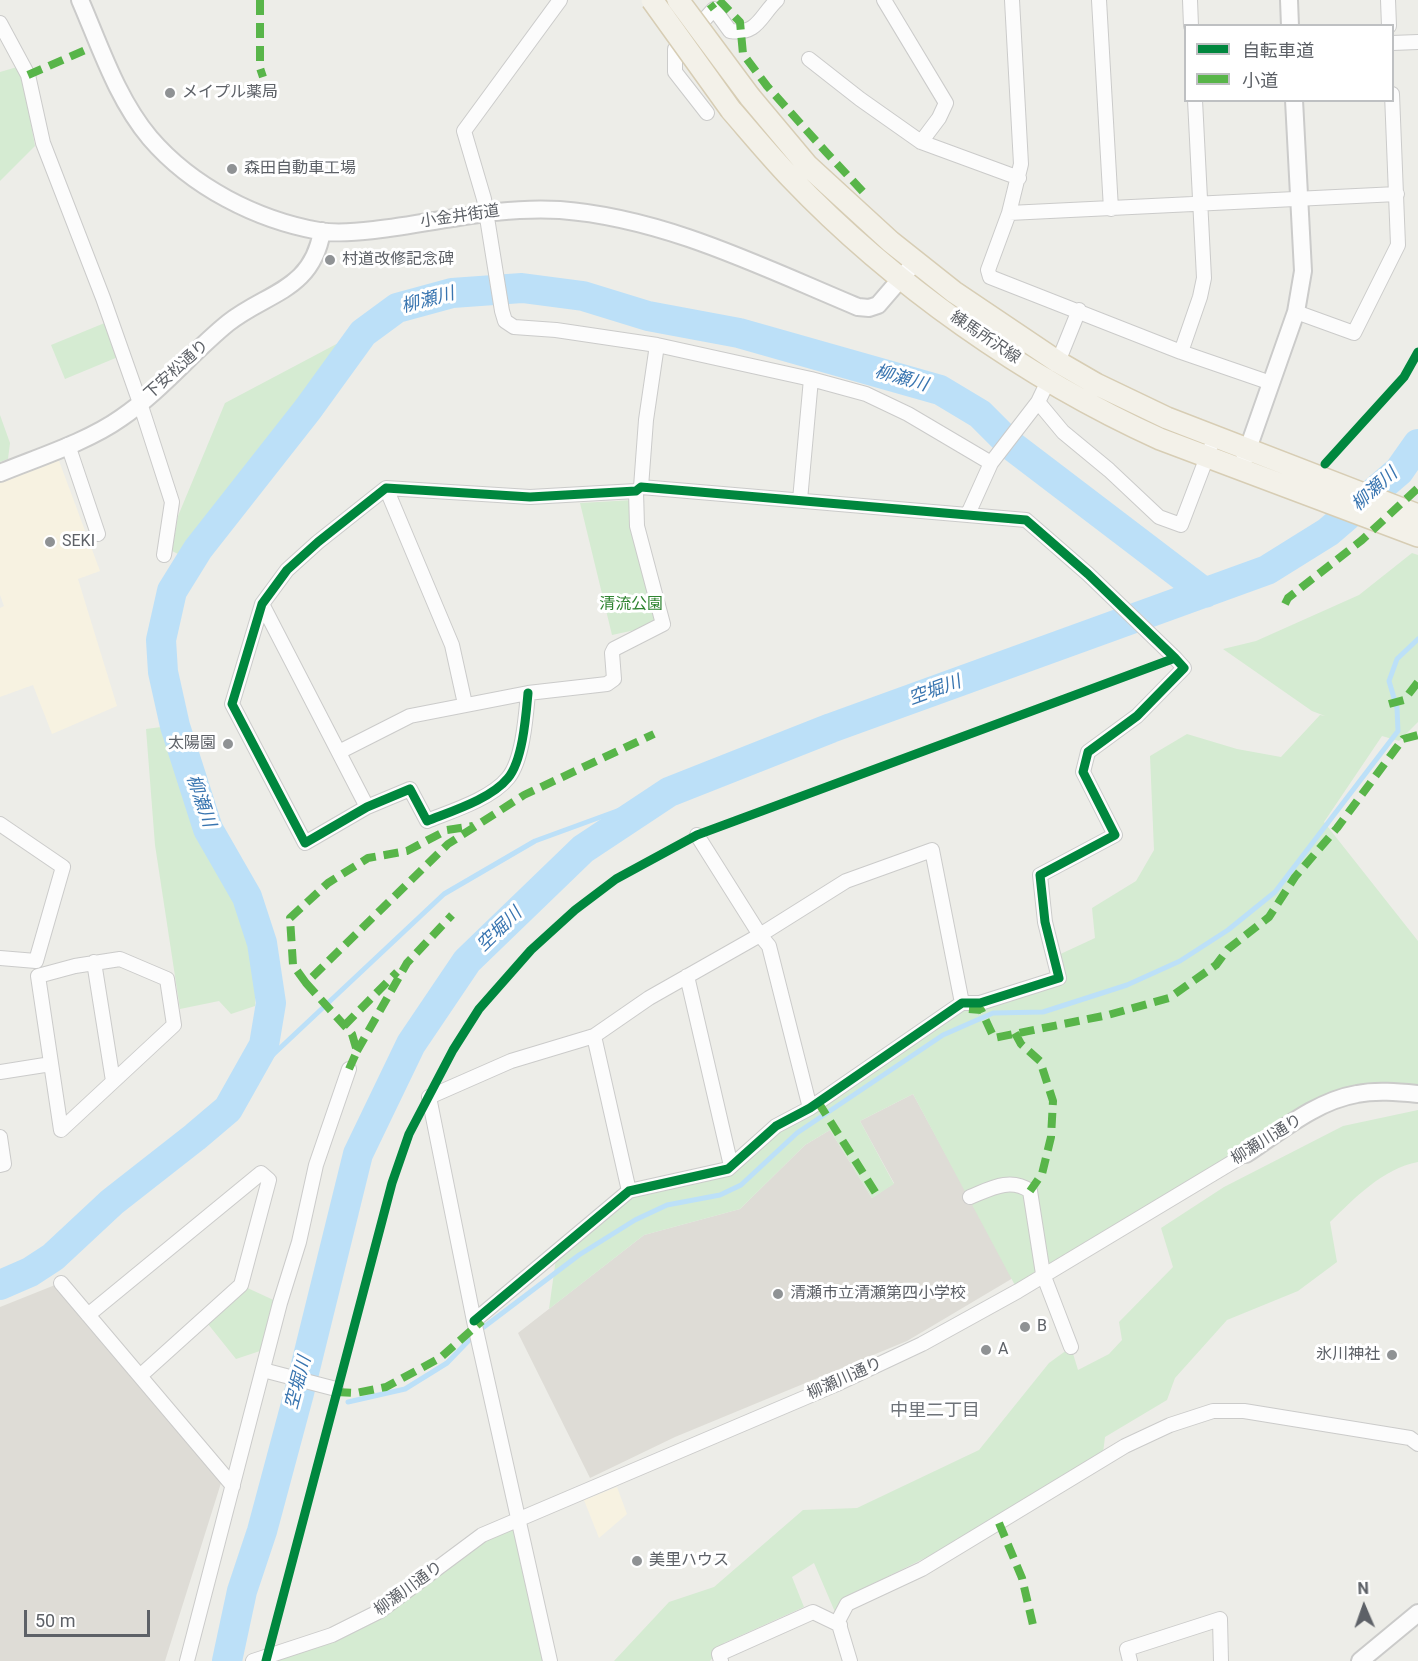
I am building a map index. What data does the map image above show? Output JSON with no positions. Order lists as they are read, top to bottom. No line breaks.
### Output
{"streets":{"main road":["練馬所沢線"],"street":["小金井街道","下安松通り","柳瀬川通り"]},"crossings":[["小金井街道","練馬所沢線"],["小金井街道","下安松通り"]],"districts":["中里二丁目"],"water":["柳瀬川","空堀川"],"parks":["清流公園"],"places":["メイプル薬局","森田自動車工場","村道改修記念碑","SEKI","太陽園","清瀬市立清瀬第四小学校","B","A","氷川神社","美里ハウス"],"legend":["自転車道","小道"],"scale_bar":"50 m","north":"top"}
